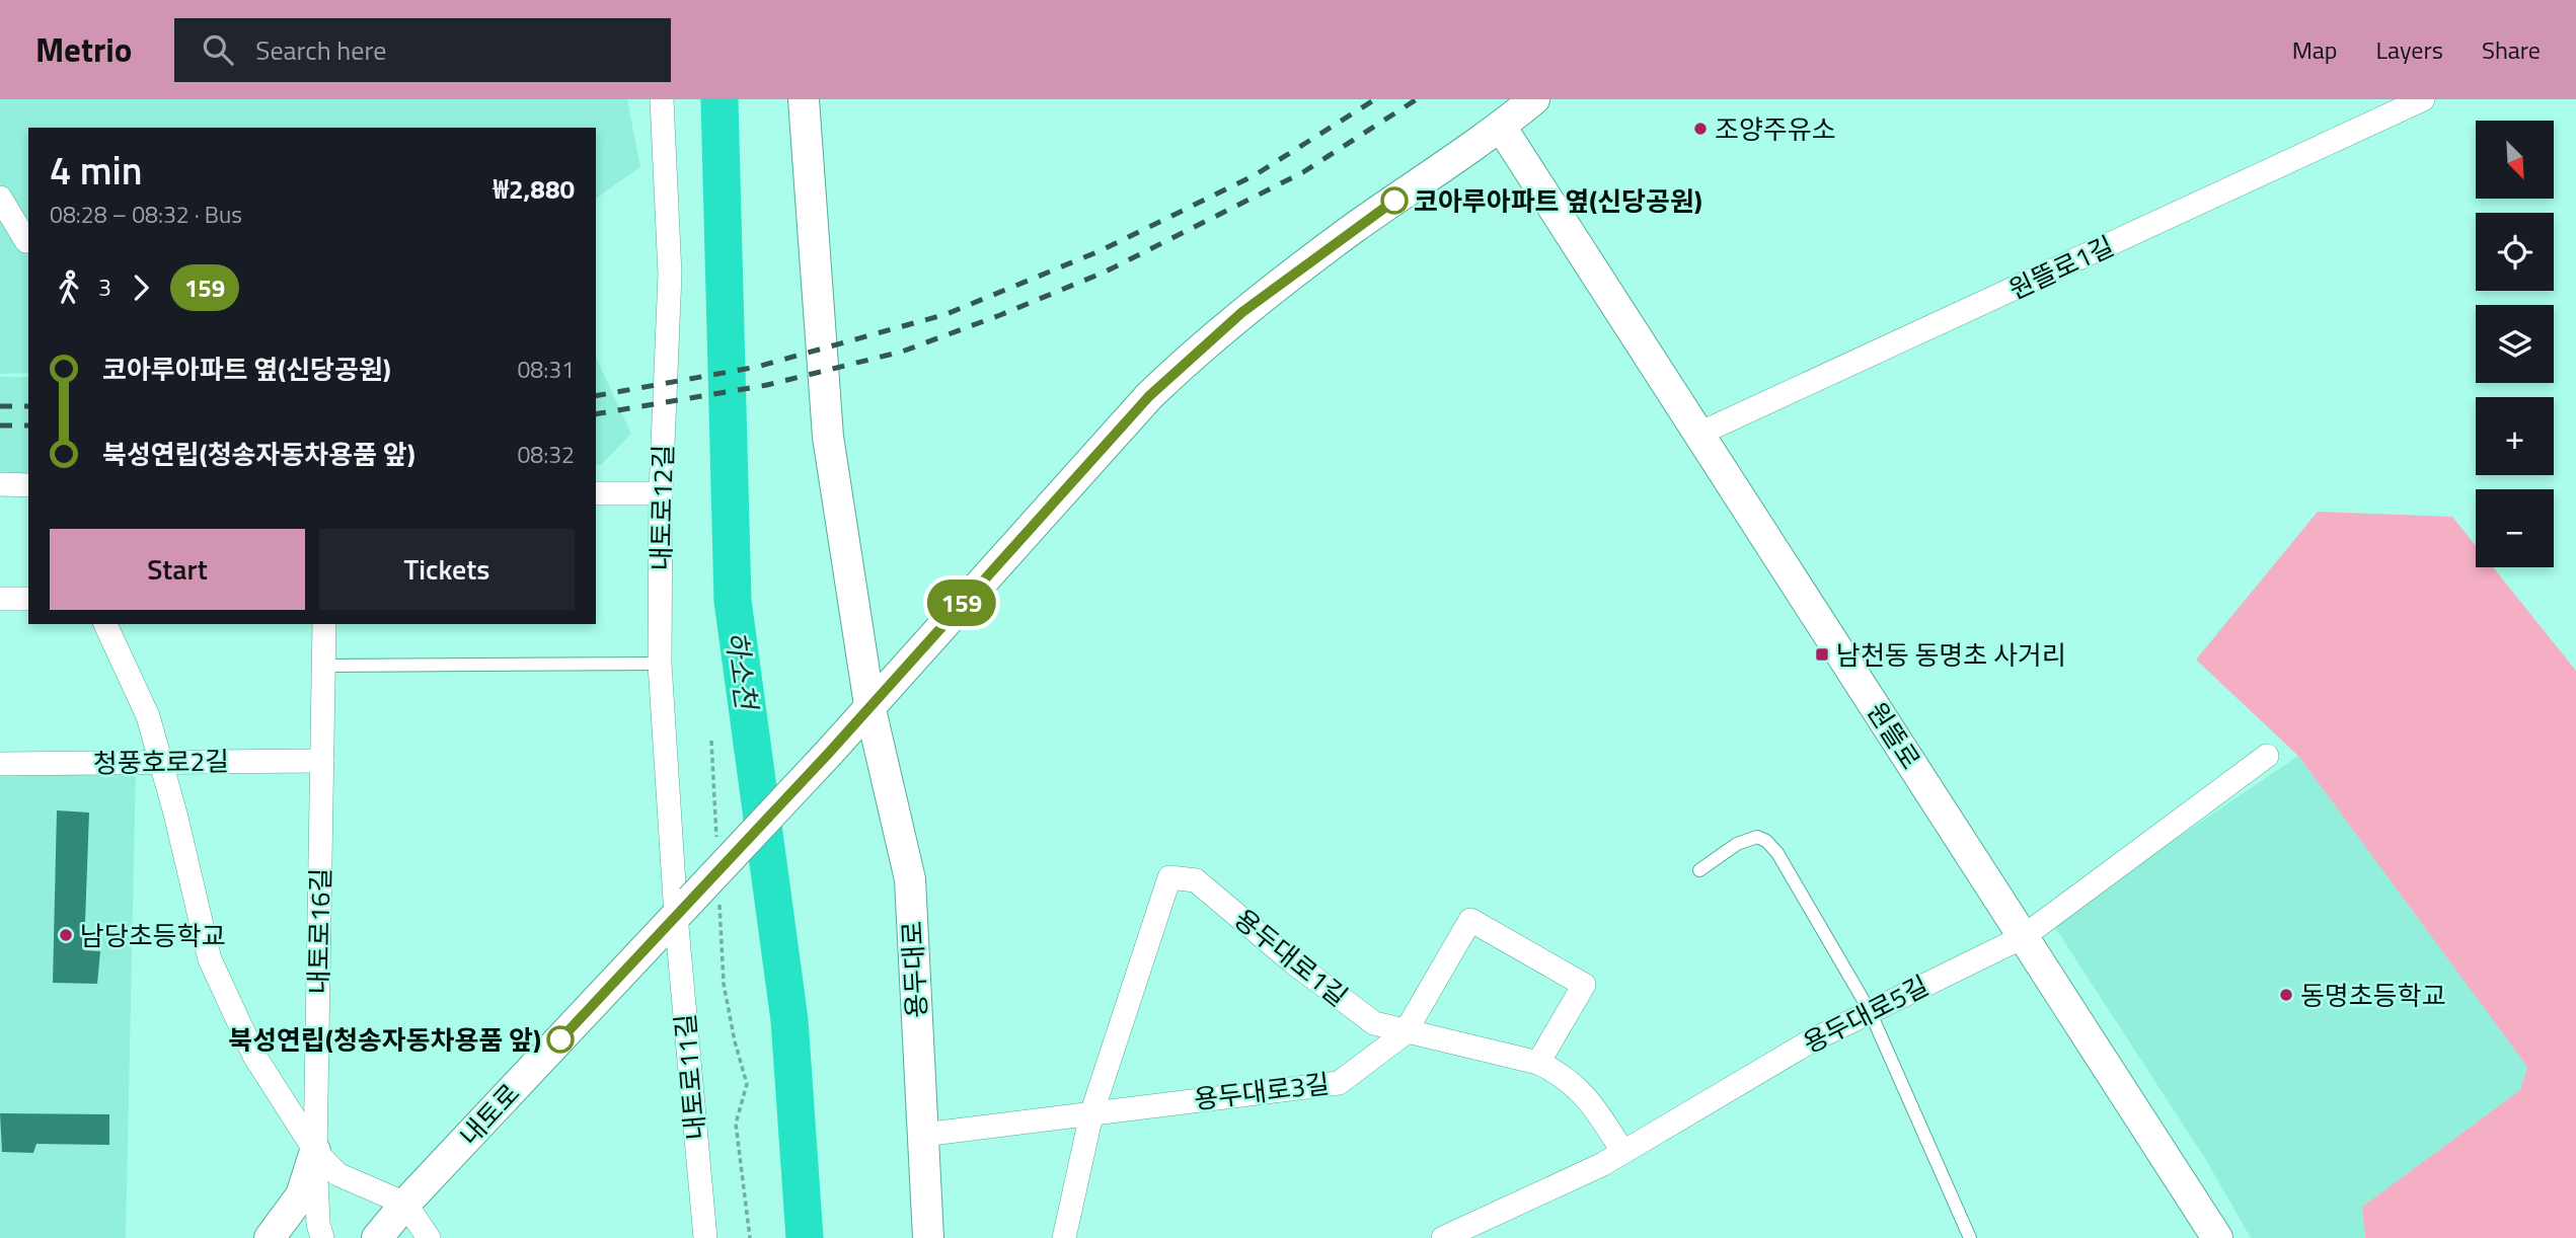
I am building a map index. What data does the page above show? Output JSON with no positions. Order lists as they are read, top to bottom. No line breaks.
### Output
{"streets":{"street":["원뜰로1길","내토로12길","원뜰로","청풍호로2길","내토로16길","용두대로1길","용두대로","용두대로5길","내토로11길","용두대로3길","내토로"]},"crossings":[["원뜰로1길","원뜰로"],["내토로12길","내토로11길"],["내토로12길","내토로"],["원뜰로","용두대로5길"],["청풍호로2길","내토로16길"],["용두대로1길","용두대로5길"],["용두대로1길","용두대로3길"],["용두대로","용두대로3길"],["용두대로","내토로"],["내토로11길","내토로"]],"water":["하소천"],"places":{"other":["조양주유소","코아루아파트 옆(신당공원)","남당초등학교","동명초등학교","북성연립(청송자동차용품 앞)"],"transit":["남천동 동명초 사거리"]},"lines":["bus line 159"],"north":"bottom right","page":{"header":"Metrio","search":"Search here","nav":["Map","Layers","Share"],"on_map":"159","map_buttons":["+","−"],"heading":["4 min","08:28 – 08:32 · Bus","₩2,880"],"legs":["3","159"],"list":[{"name":"코아루아파트 옆(신당공원)","value":"08:31"},{"name":"북성연립(청송자동차용품 앞)","value":"08:32"}],"buttons":["Start","Tickets"]}}
